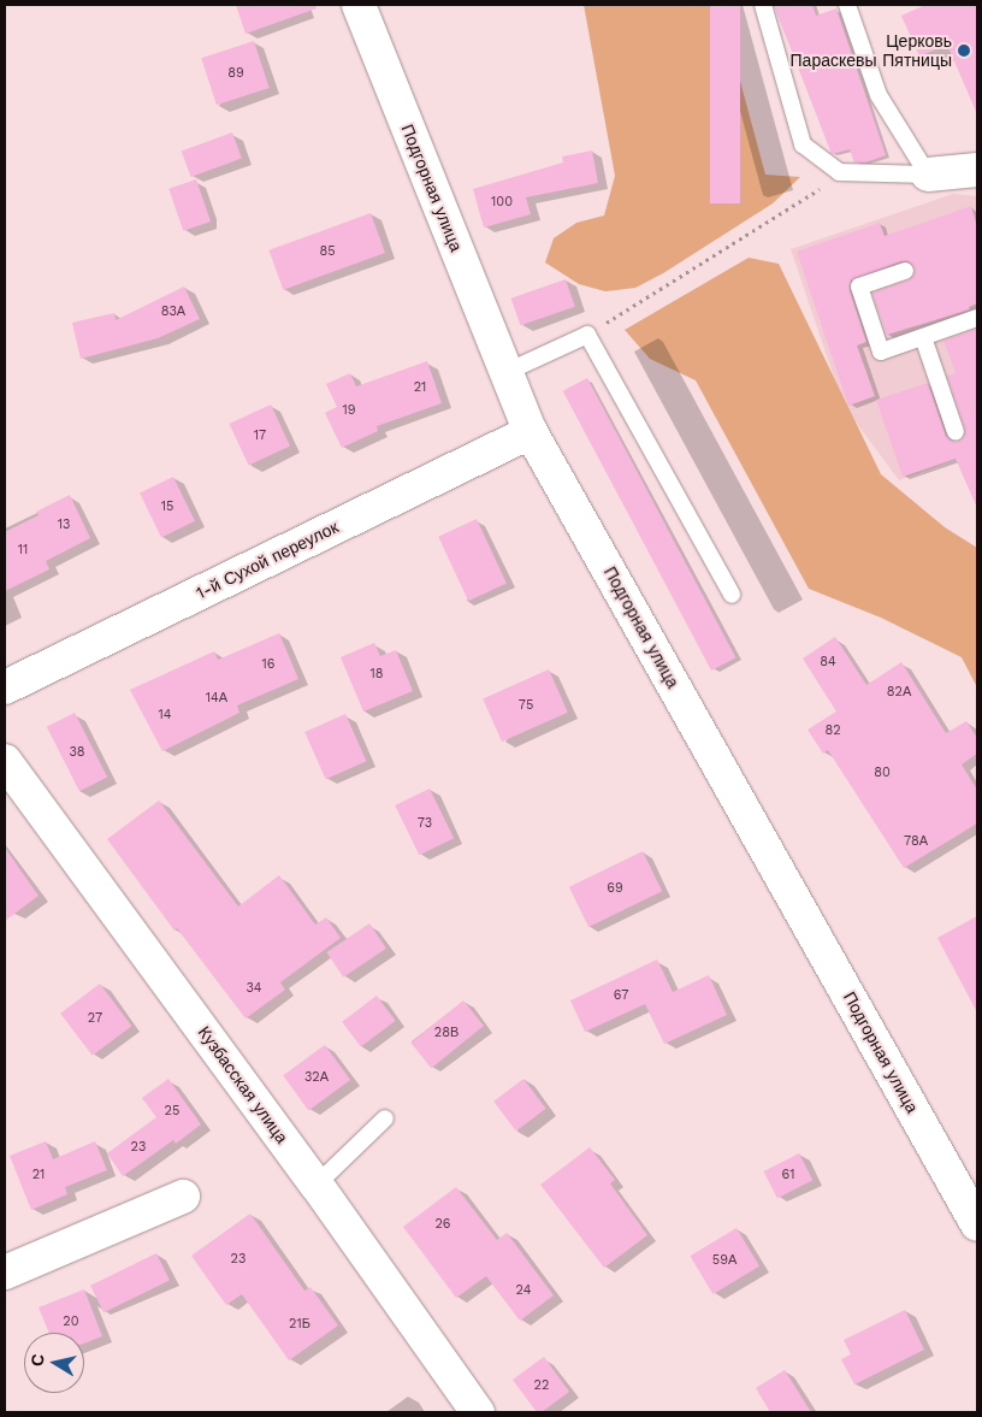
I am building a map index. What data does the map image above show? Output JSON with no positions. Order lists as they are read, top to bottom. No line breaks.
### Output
{"streets":{"street":["Подгорная улица","1-й Сухой переулок","Кузбасская улица"]},"crossings":[["Подгорная улица","1-й Сухой переулок"]],"places":["Церковь Параскевы Пятницы"],"house_numbers":["89","100","85","83А","21","19","17","15","13","11","84","16","18","82А","14А","75","14","82","38","80","73","78А","69","34","67","27","28В","32А","25","23","21","61","26","23","59А","24","20","21Б","22"],"north":"left"}
